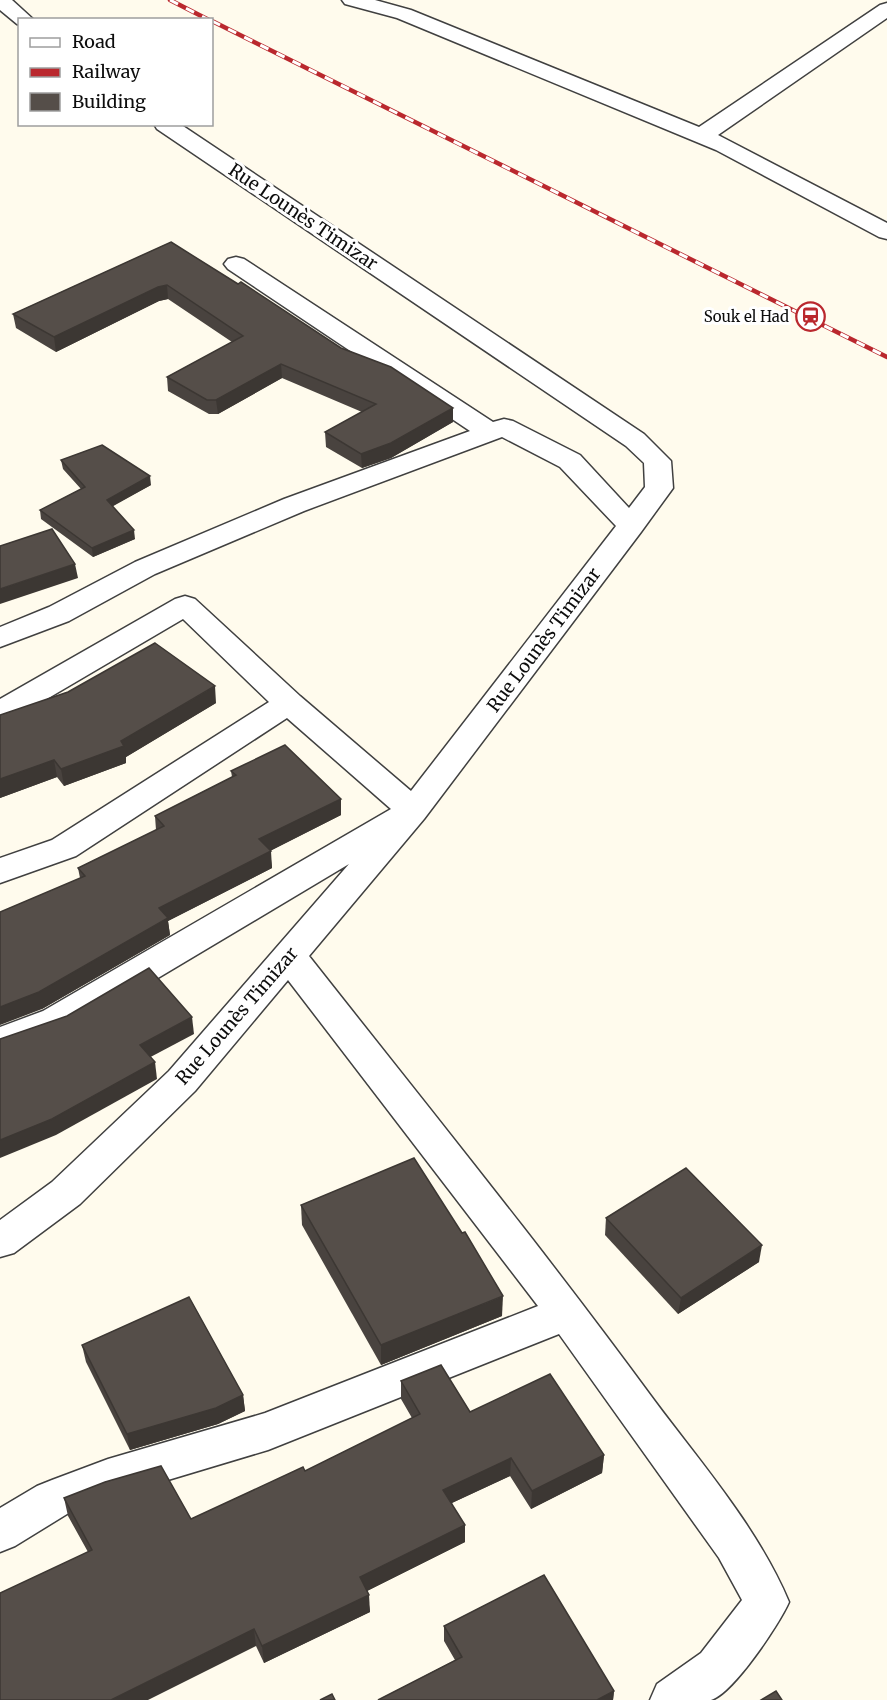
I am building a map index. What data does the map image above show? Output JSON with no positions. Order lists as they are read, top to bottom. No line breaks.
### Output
{"streets":{"street":["Rue Lounès Timizar"]},"places":{"station":["Souk el Had"]},"legend":["Road","Railway","Building"]}
